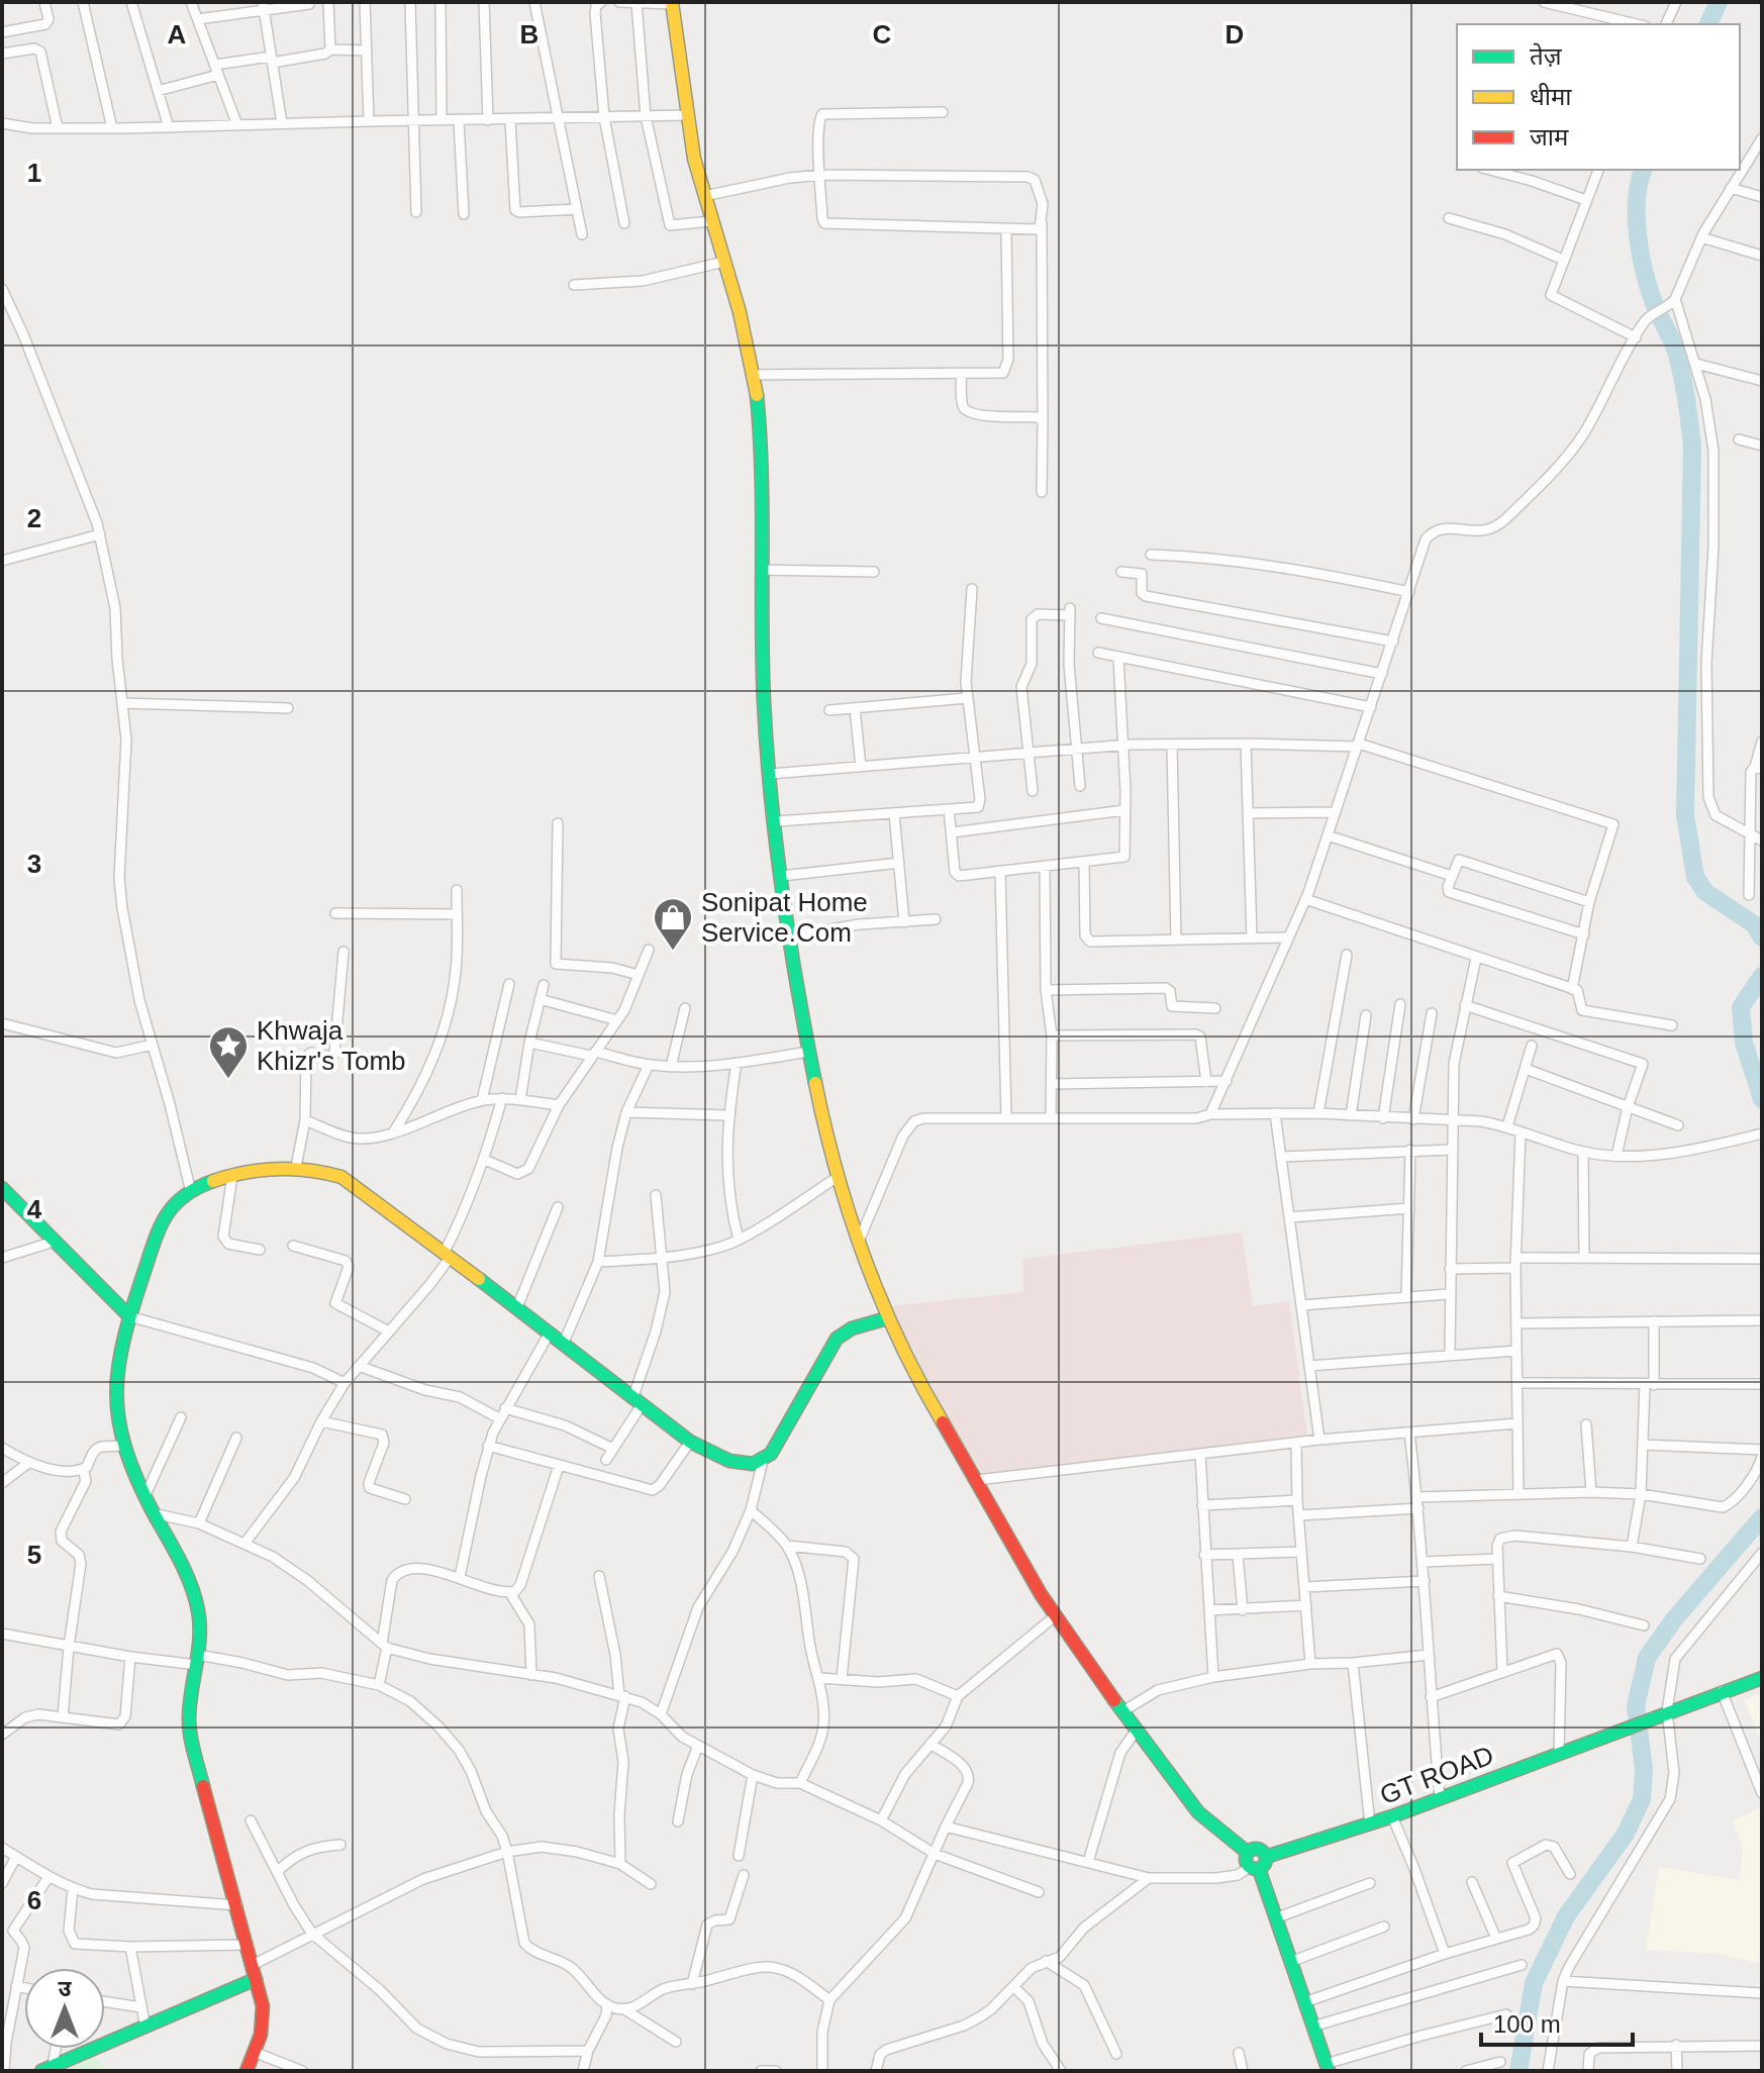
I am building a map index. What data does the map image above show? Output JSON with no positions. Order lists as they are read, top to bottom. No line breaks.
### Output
{"streets":{"street":["GT ROAD"]},"places":{"shop":["Sonipat Home Service.Com"],"place":["Khwaja Khizr's Tomb"]},"legend":["तेज़","धीमा","जाम"],"scale_bar":"100 m","north":"top","grid":{"columns":["A","B","C","D"],"rows":["1","2","3","4","5","6"]}}
